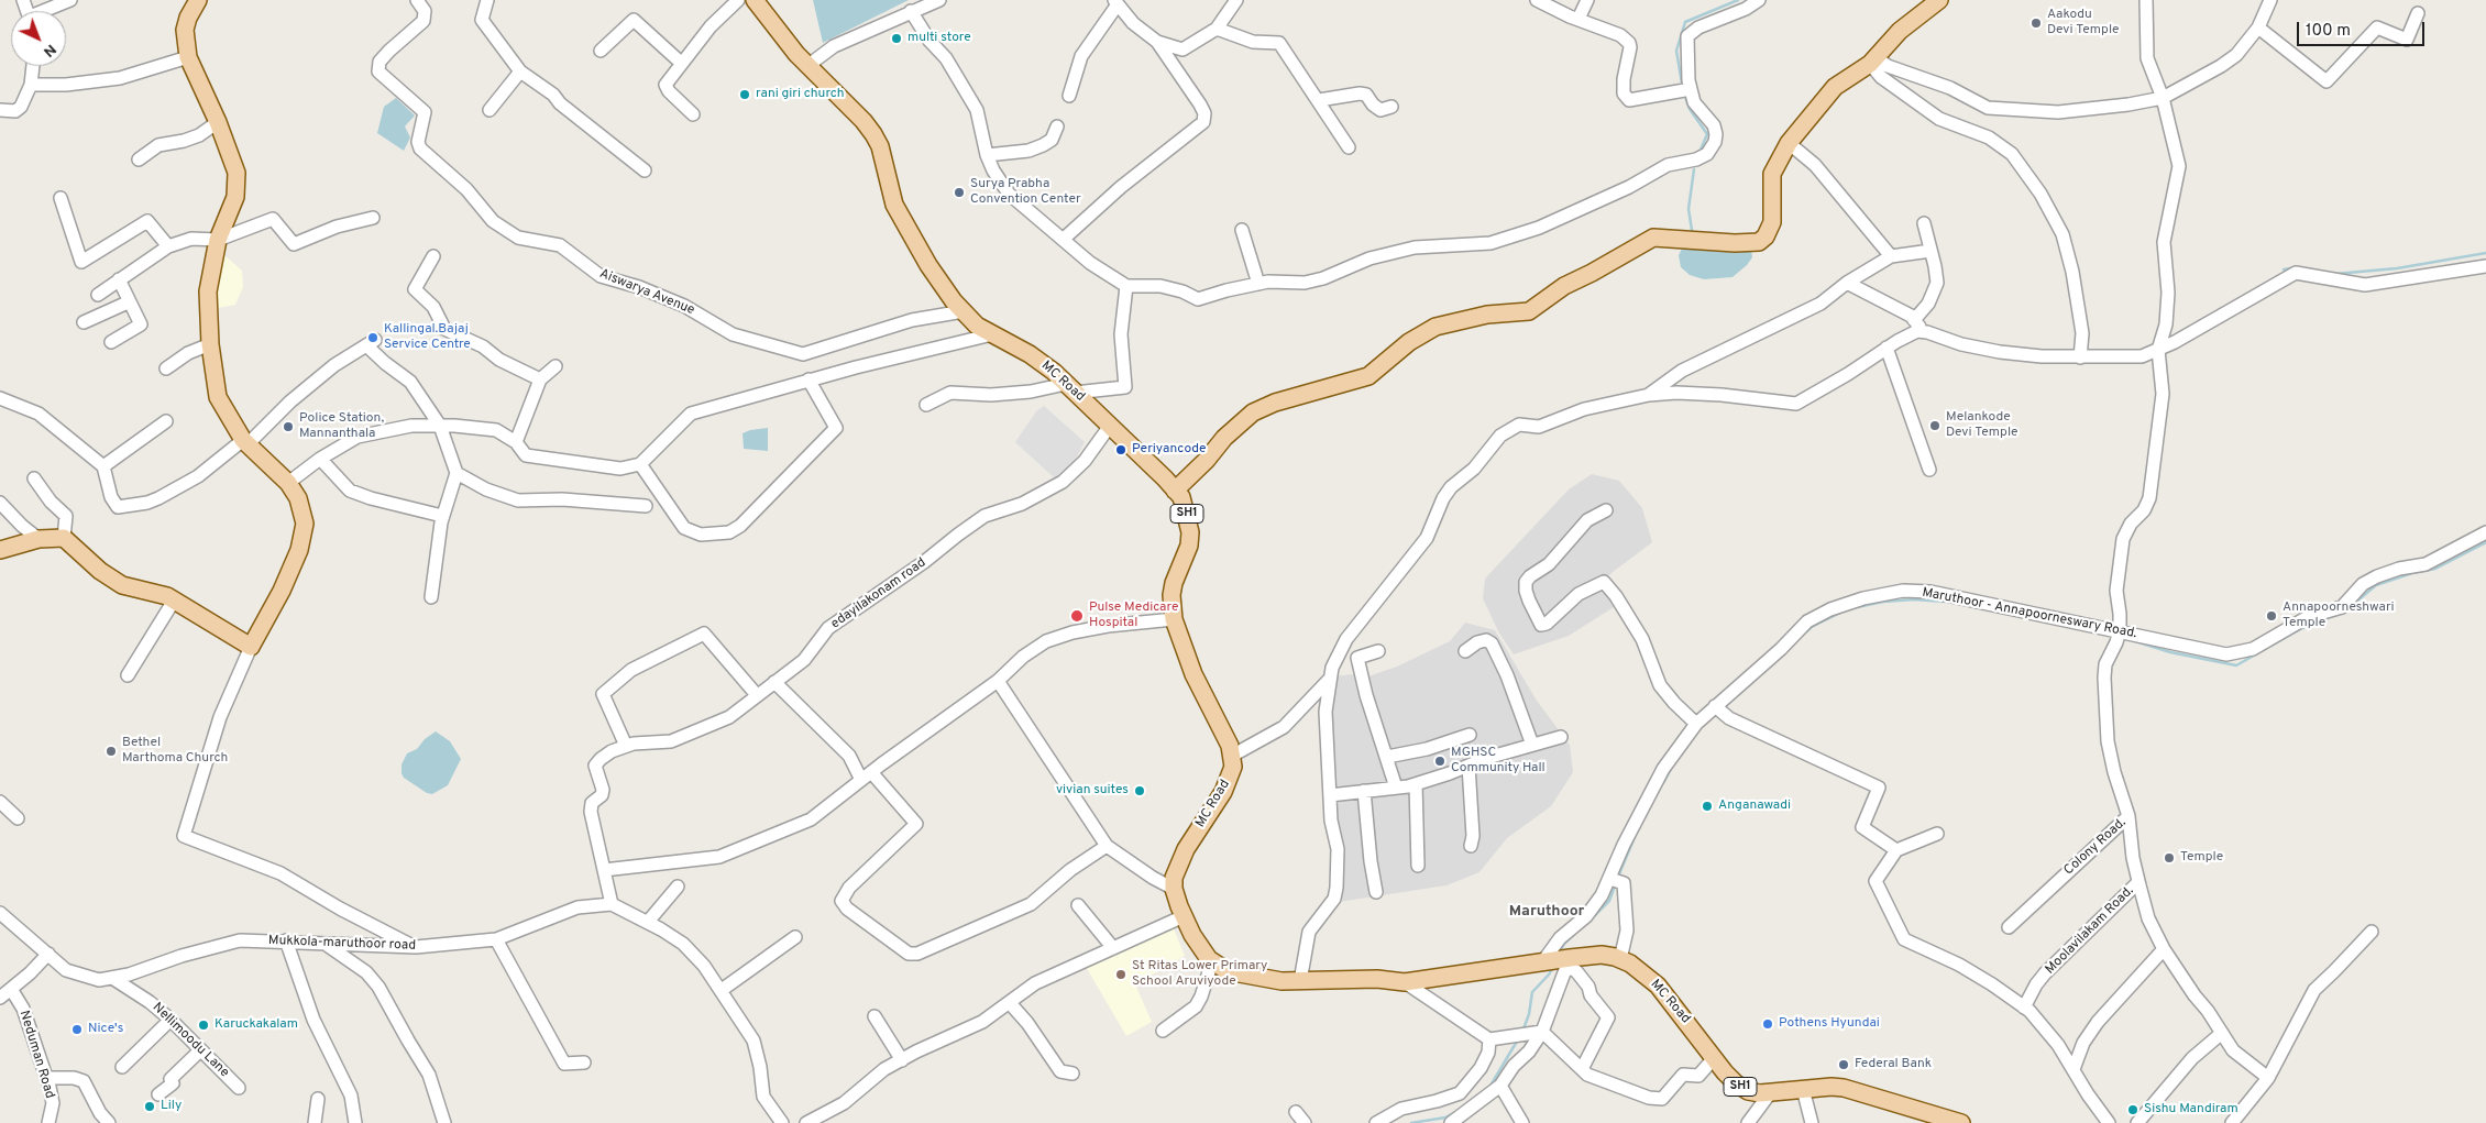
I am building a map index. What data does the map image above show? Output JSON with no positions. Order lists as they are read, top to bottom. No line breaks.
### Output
{"streets":{"main road":["MC Road","SH1"],"street":["Aiswarya Avenue","edayilakonam road","Maruthoor - Annapoorneswary Road.","Colony Road.","Moolavilakam Road.","Mukkola-maruthoor road","Nellimoodu Lane","Neduman Road"]},"crossings":[["Aiswarya Avenue","MC Road"],["MC Road","edayilakonam road"],["MC Road","Maruthoor - Annapoorneswary Road."],["edayilakonam road","Mukkola-maruthoor road"],["Colony Road.","Moolavilakam Road."],["Mukkola-maruthoor road","Nellimoodu Lane"]],"districts":["Maruthoor"],"places":["Aakodu Devi Temple","multi store","rani giri church","Surya Prabha Convention Center","Kallingal.Bajaj Service Centre","Melankode Devi Temple","Police Station, Mannanthala","Periyancode","Pulse Medicare Hospital","Annapoorneshwari Temple","Bethel Marthoma Church","MGHSC Community Hall","vivian suites","Anganawadi","Temple","St Ritas Lower Primary School Aruviyode","Pothens Hyundai","Karuckakalam","Nice's","Federal Bank","Lily","Sishu Mandiram"],"scale_bar":"100 m","north":"bottom right"}
